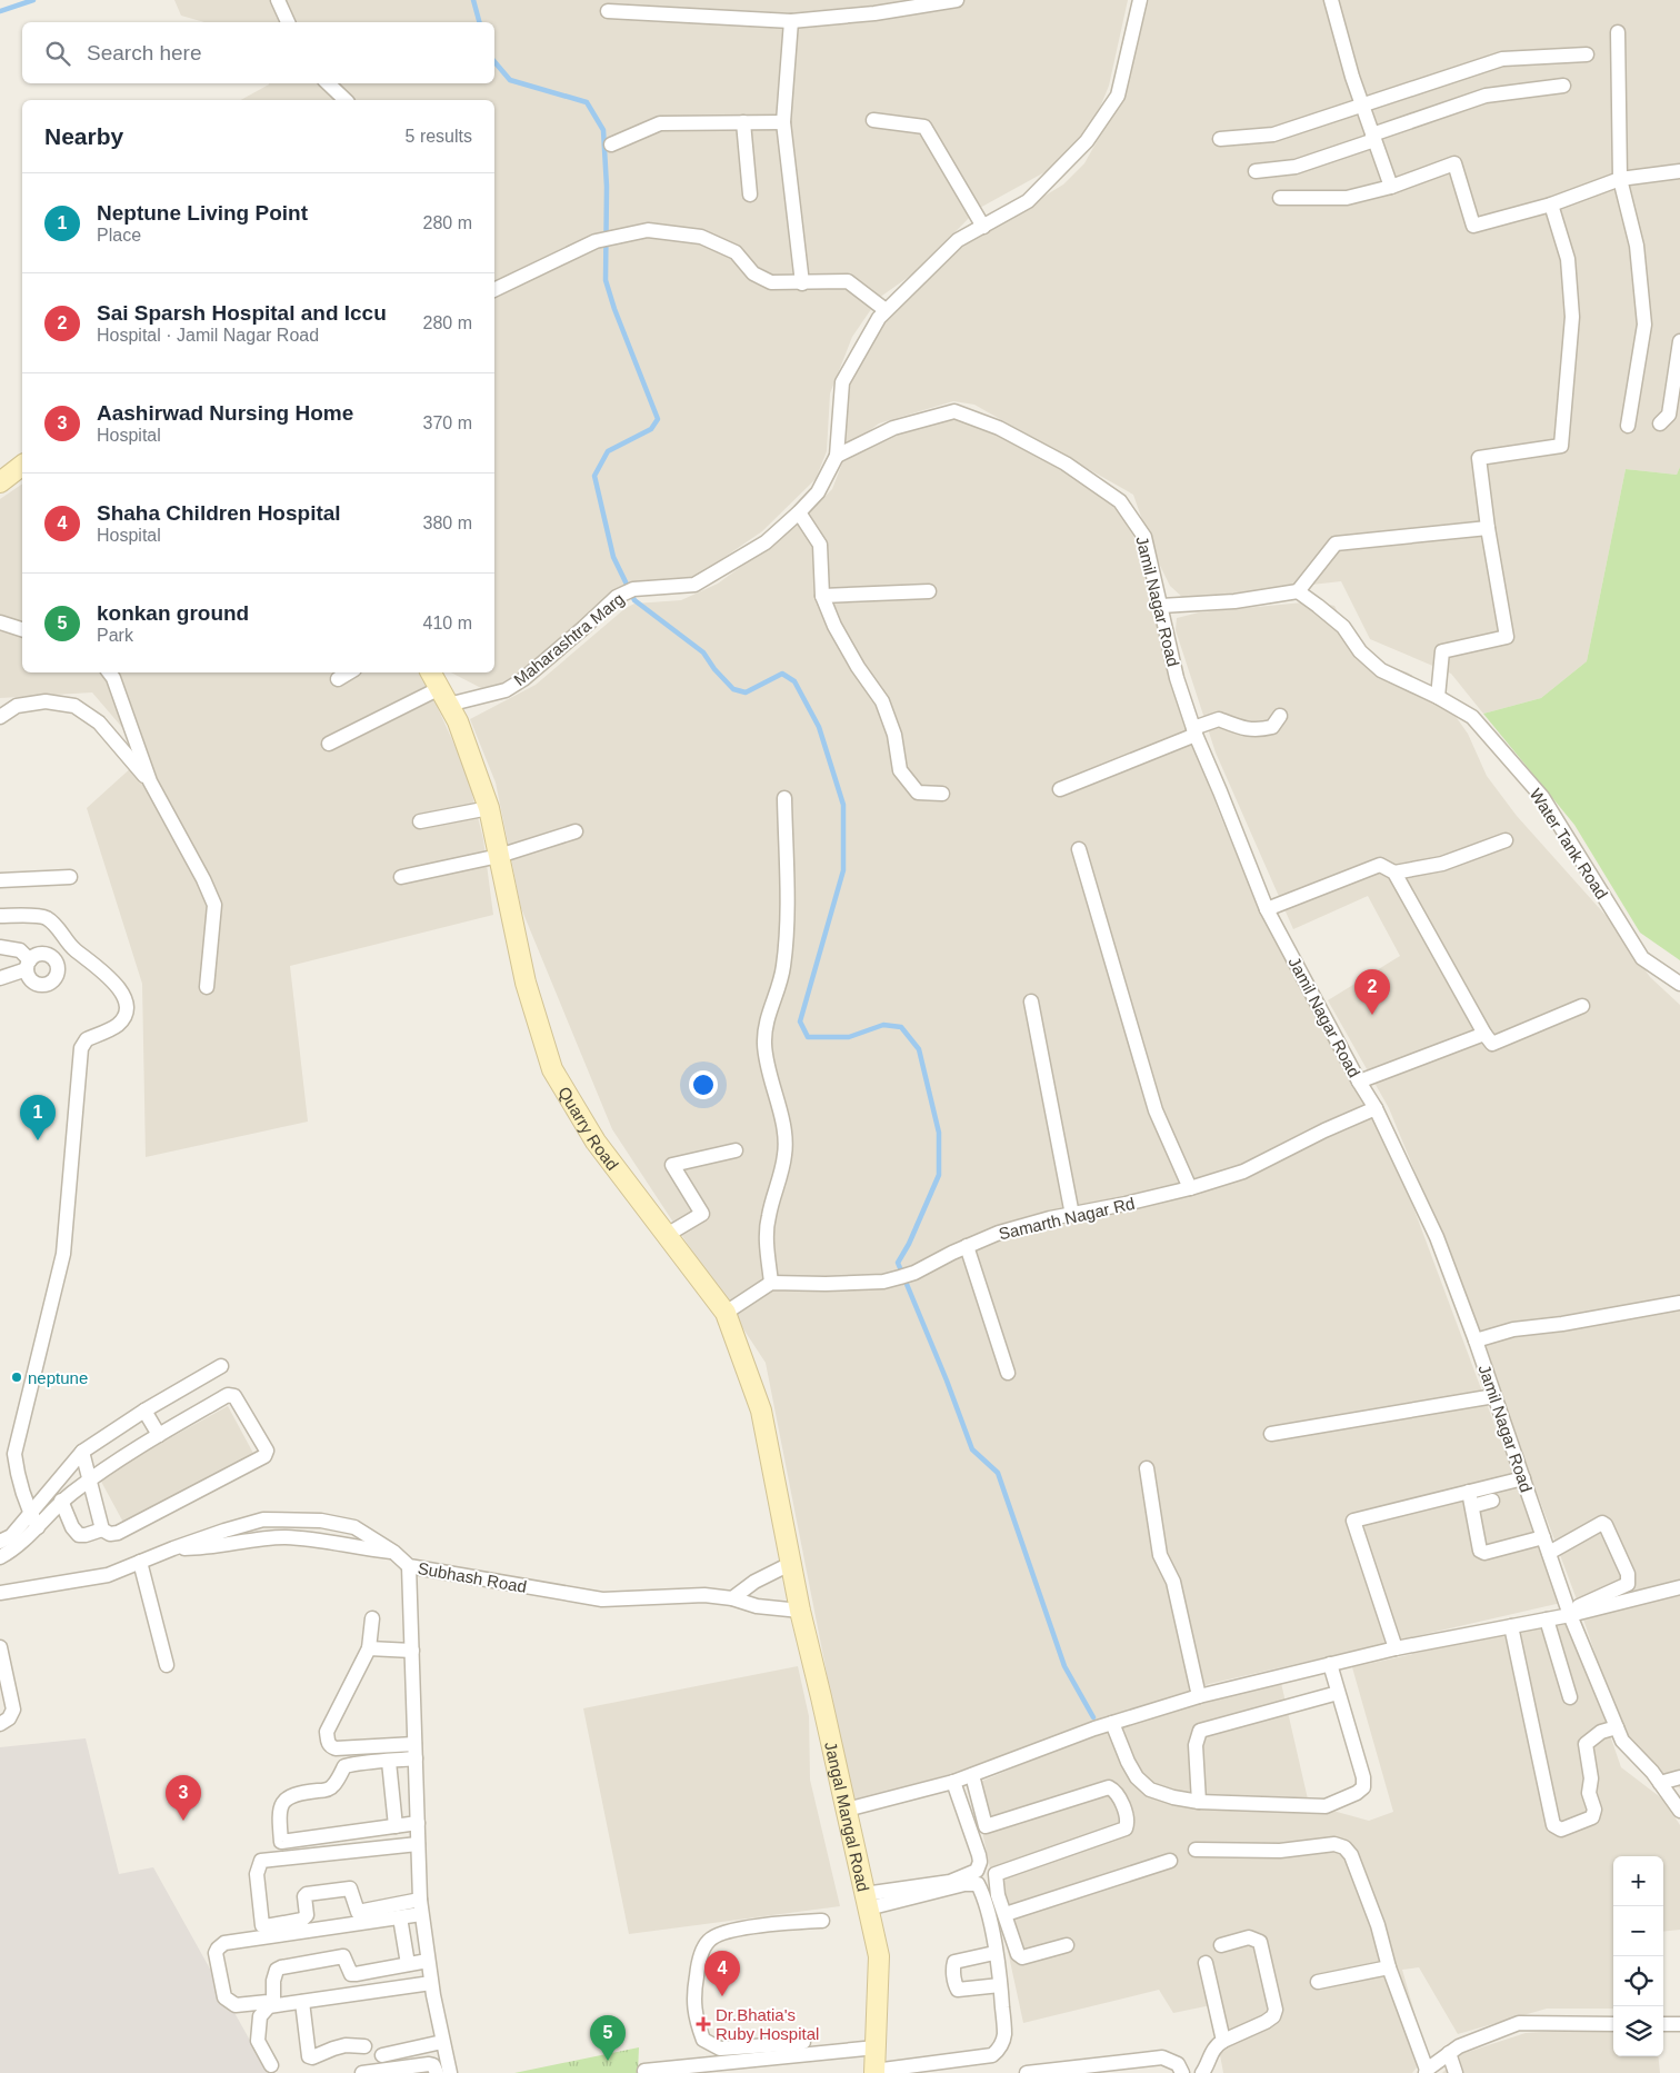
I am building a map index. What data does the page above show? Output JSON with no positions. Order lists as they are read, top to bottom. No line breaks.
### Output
{"streets":{"main road":["Quarry Road","Jangal Mangal Road"],"street":["Jamil Nagar Road","Maharashtra Marg","Water Tank Road","Samarth Nagar Rd","Subhash Road"]},"crossings":[["Jamil Nagar Road","Maharashtra Marg"],["Jamil Nagar Road","Samarth Nagar Rd"],["Maharashtra Marg","Quarry Road"],["Quarry Road","Jangal Mangal Road"],["Subhash Road","Jangal Mangal Road"]],"places":{"other":["neptune"],"health":["Dr.Bhatia's Ruby Hospital"]},"page":{"search":"Search here","heading":["Nearby","5 results"],"list":[{"mark":"1","name":"Neptune Living Point","note":"Place","value":"280 m"},{"mark":"2","name":"Sai Sparsh Hospital and Iccu","note":"Hospital · Jamil Nagar Road","value":"280 m"},{"mark":"3","name":"Aashirwad Nursing Home","note":"Hospital","value":"370 m"},{"mark":"4","name":"Shaha Children Hospital","note":"Hospital","value":"380 m"},{"mark":"5","name":"konkan ground","note":"Park","value":"410 m"}],"pins":["2","1","3","4","5"],"map_buttons":["+","−"]}}
